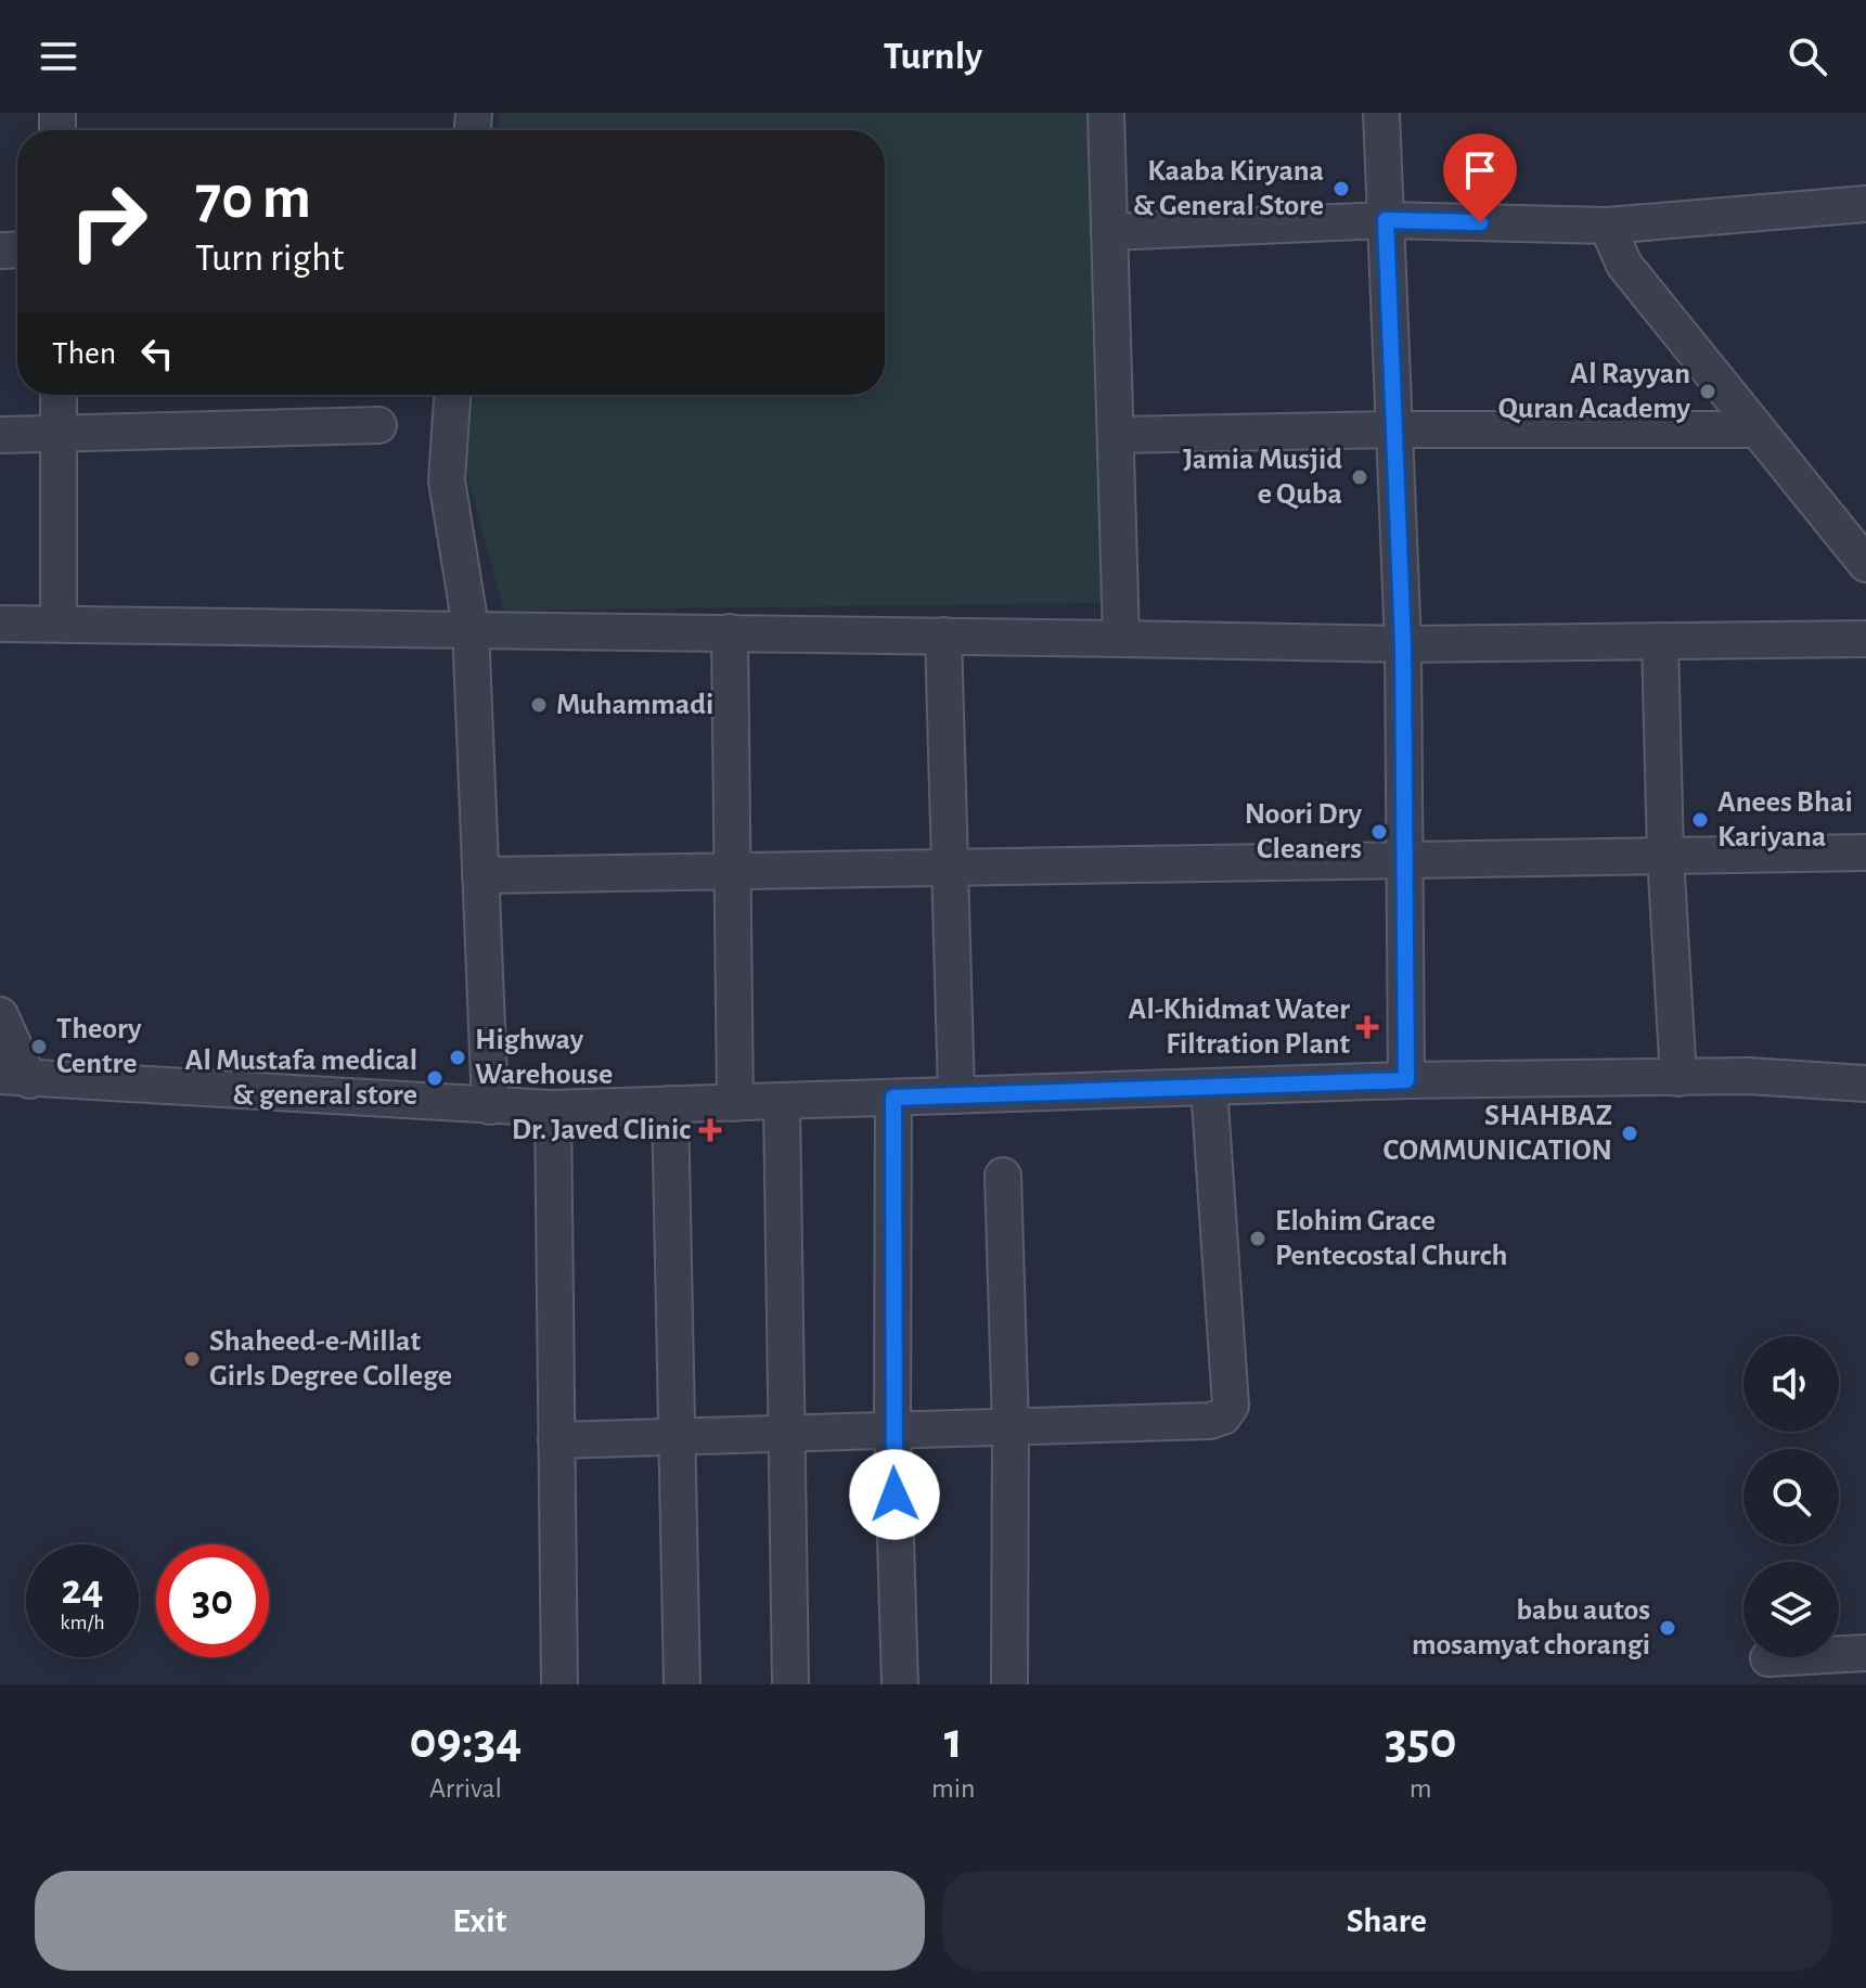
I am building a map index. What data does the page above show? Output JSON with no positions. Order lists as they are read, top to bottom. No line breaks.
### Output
{"places":{"other":["Kaaba Kiryana & General Store","Al Rayyan Quran Academy","Jamia Musjid e Quba","Muhammadi","Anees Bhai Kariyana","Noori Dry Cleaners","Theory Centre","Highway Warehouse","Al Mustafa medical & general store","SHAHBAZ COMMUNICATION","Elohim Grace Pentecostal Church","Shaheed-e-Millat Girls Degree College","babu autos mosamyat chorangi"],"health":["Al-Khidmat Water Filtration Plant","Dr. Javed Clinic"]},"page":{"header":"Turnly","turn":["70 m","Turn right"],"then":"Then","speed":"24 km/h","limit":"30","eta":["09:34","Arrival","1","min","350","m"],"buttons":["Exit","Share"]}}
